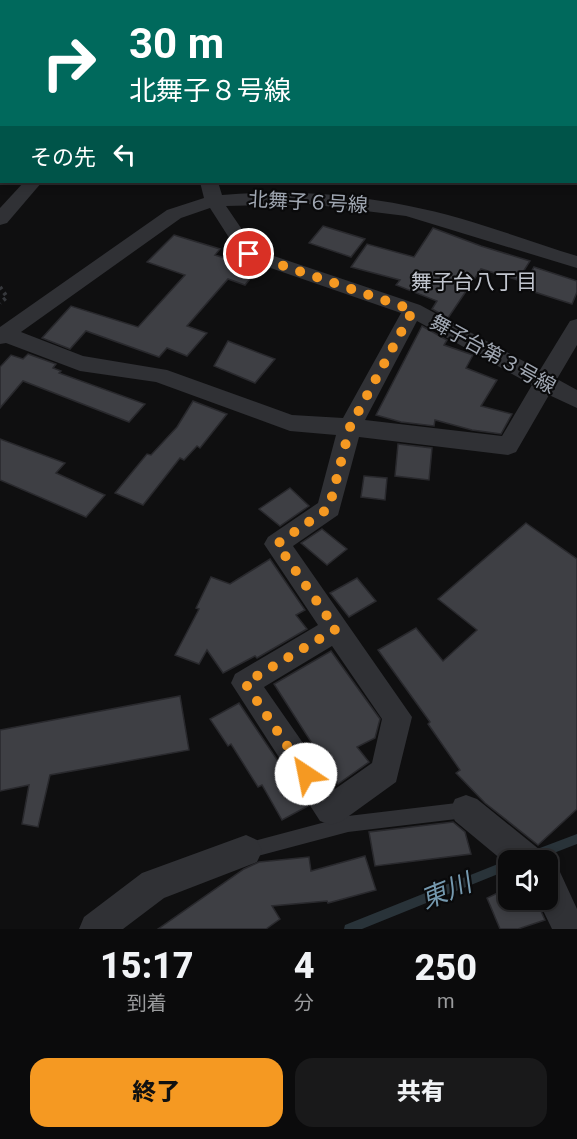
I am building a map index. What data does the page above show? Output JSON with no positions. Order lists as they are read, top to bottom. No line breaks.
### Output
{"streets":{"street":["北舞子６号線","舞子台第３号線"]},"crossings":[["北舞子６号線","舞子台第３号線"]],"districts":["舞子台八丁目"],"water":["東川"],"page":{"turn":["30 m","北舞子８号線"],"then":"その先","eta":["15:17","到着","4","分","250","m"],"buttons":["終了","共有"]}}
